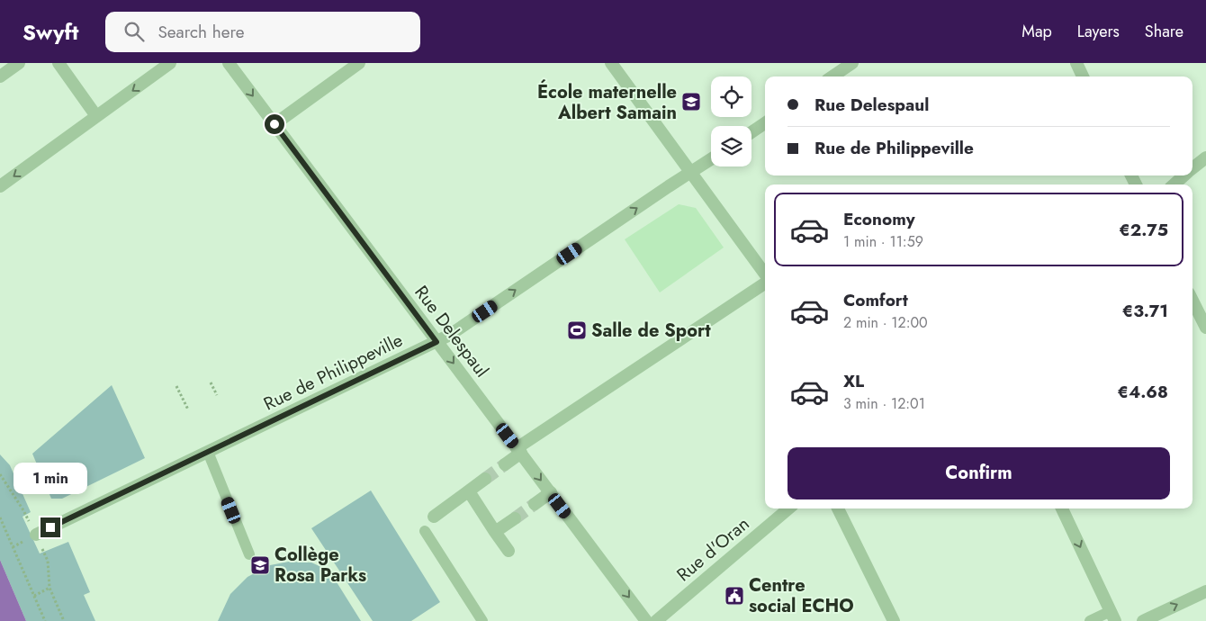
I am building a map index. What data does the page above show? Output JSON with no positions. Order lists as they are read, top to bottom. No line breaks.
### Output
{"streets":{"street":["Rue Delespaul","Rue de Philippeville","Rue d'Oran"]},"crossings":[["Rue Delespaul","Rue de Philippeville"]],"one_way":["Rue Delespaul","Rue de Philippeville"],"places":{"school or university":["École maternelle Albert Samain","Collège Rosa Parks"],"sports":["Salle de Sport"],"public building":["Centre social ECHO"]},"page":{"header":"Swyft","search":"Search here","nav":["Map","Layers","Share"],"banner":["Rue Delespaul","Rue de Philippeville"],"list":[{"name":"Economy","note":"1 min · 11:59","value":"€2.75"},{"name":"Comfort","note":"2 min · 12:00","value":"€3.71"},{"name":"XL","note":"3 min · 12:01","value":"€4.68"}],"buttons":"Confirm","bubble":"1 min"}}
